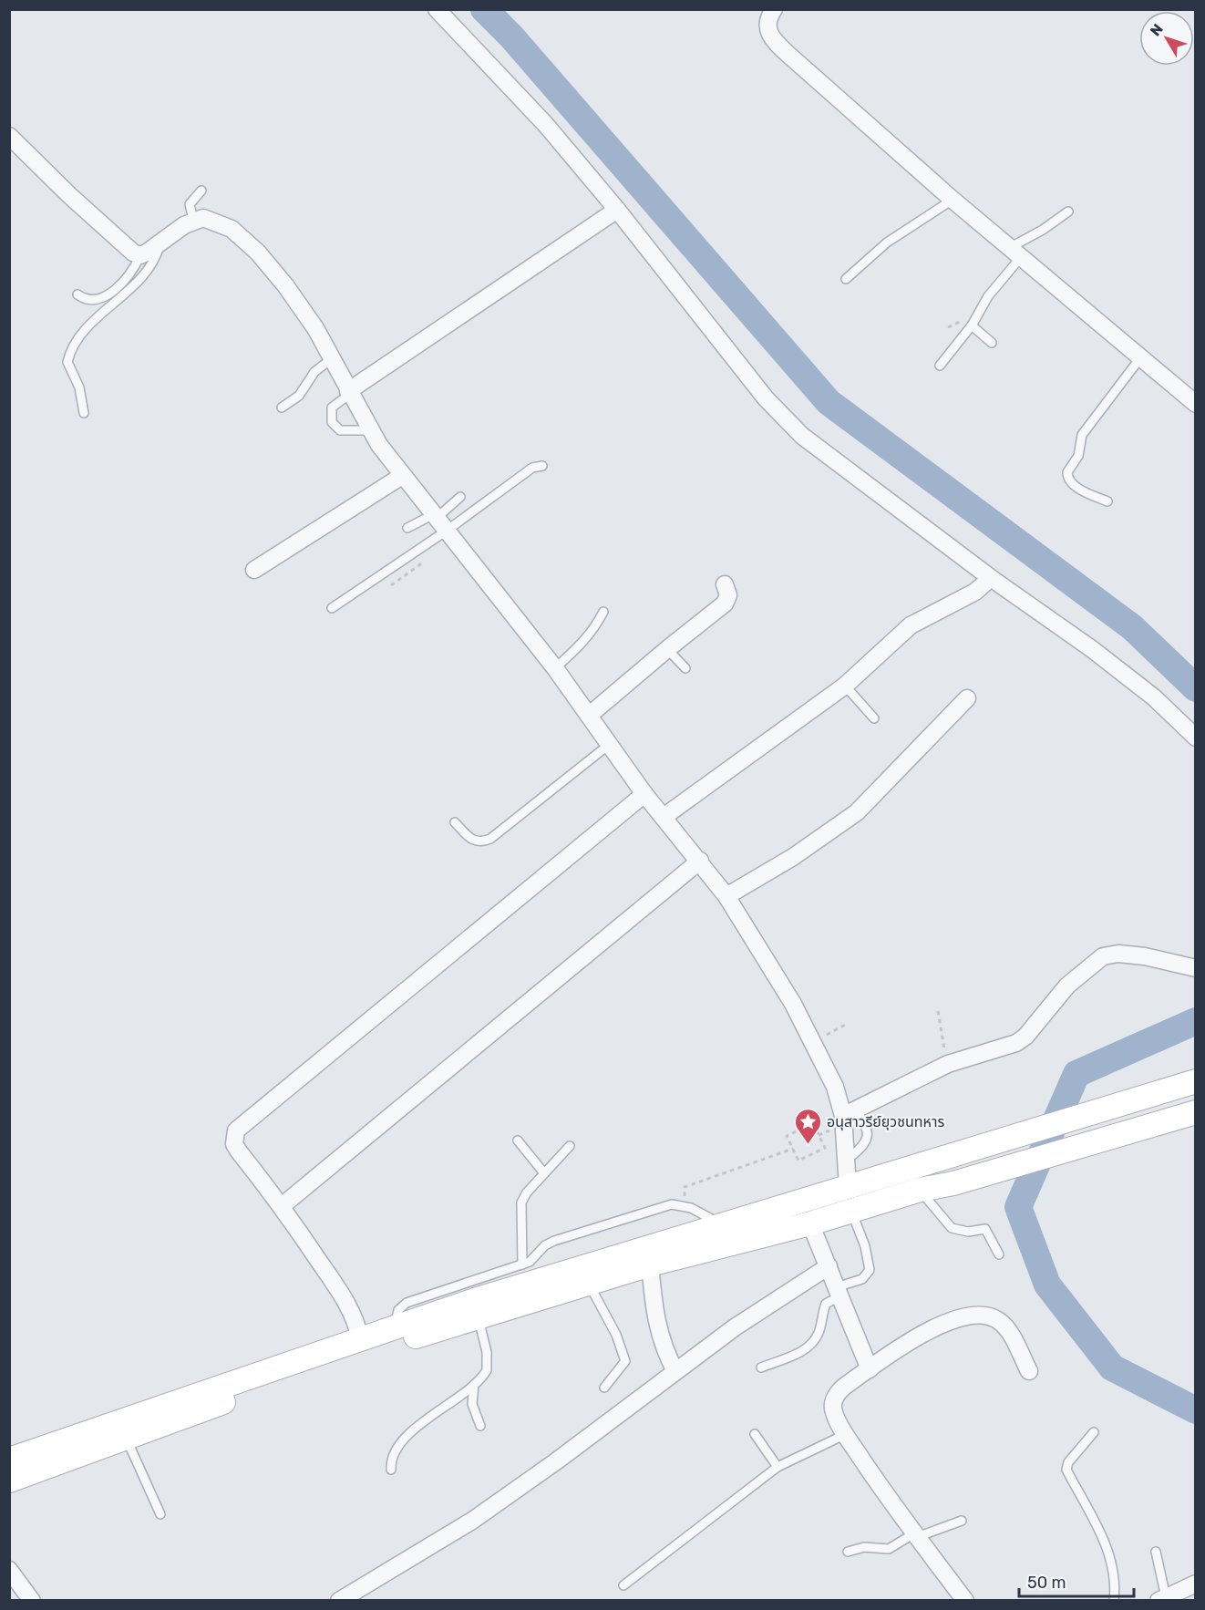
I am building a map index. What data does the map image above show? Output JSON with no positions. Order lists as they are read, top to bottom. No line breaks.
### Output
{"places":{"place":["อนุสาวรีย์ยุวชนทหาร"]},"scale_bar":"50 m","north":"top left"}
